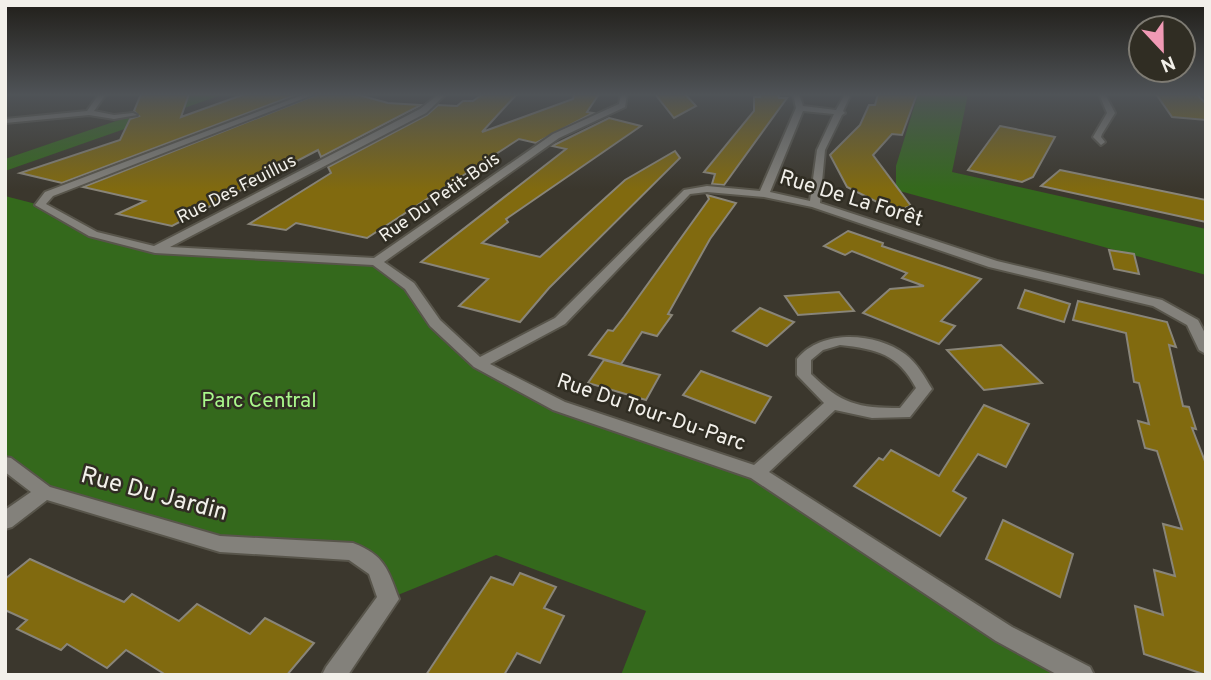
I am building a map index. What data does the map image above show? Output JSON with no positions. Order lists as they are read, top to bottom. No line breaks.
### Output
{"streets":{"street":["Rue Des Feuillus","Rue Du Petit-Bois","Rue De La Forêt","Rue Du Tour-Du-Parc","Rue Du Jardin"]},"crossings":[["Rue Du Petit-Bois","Rue Du Tour-Du-Parc"],["Rue De La Forêt","Rue Du Tour-Du-Parc"]],"parks":["Parc Central"],"north":"bottom"}
